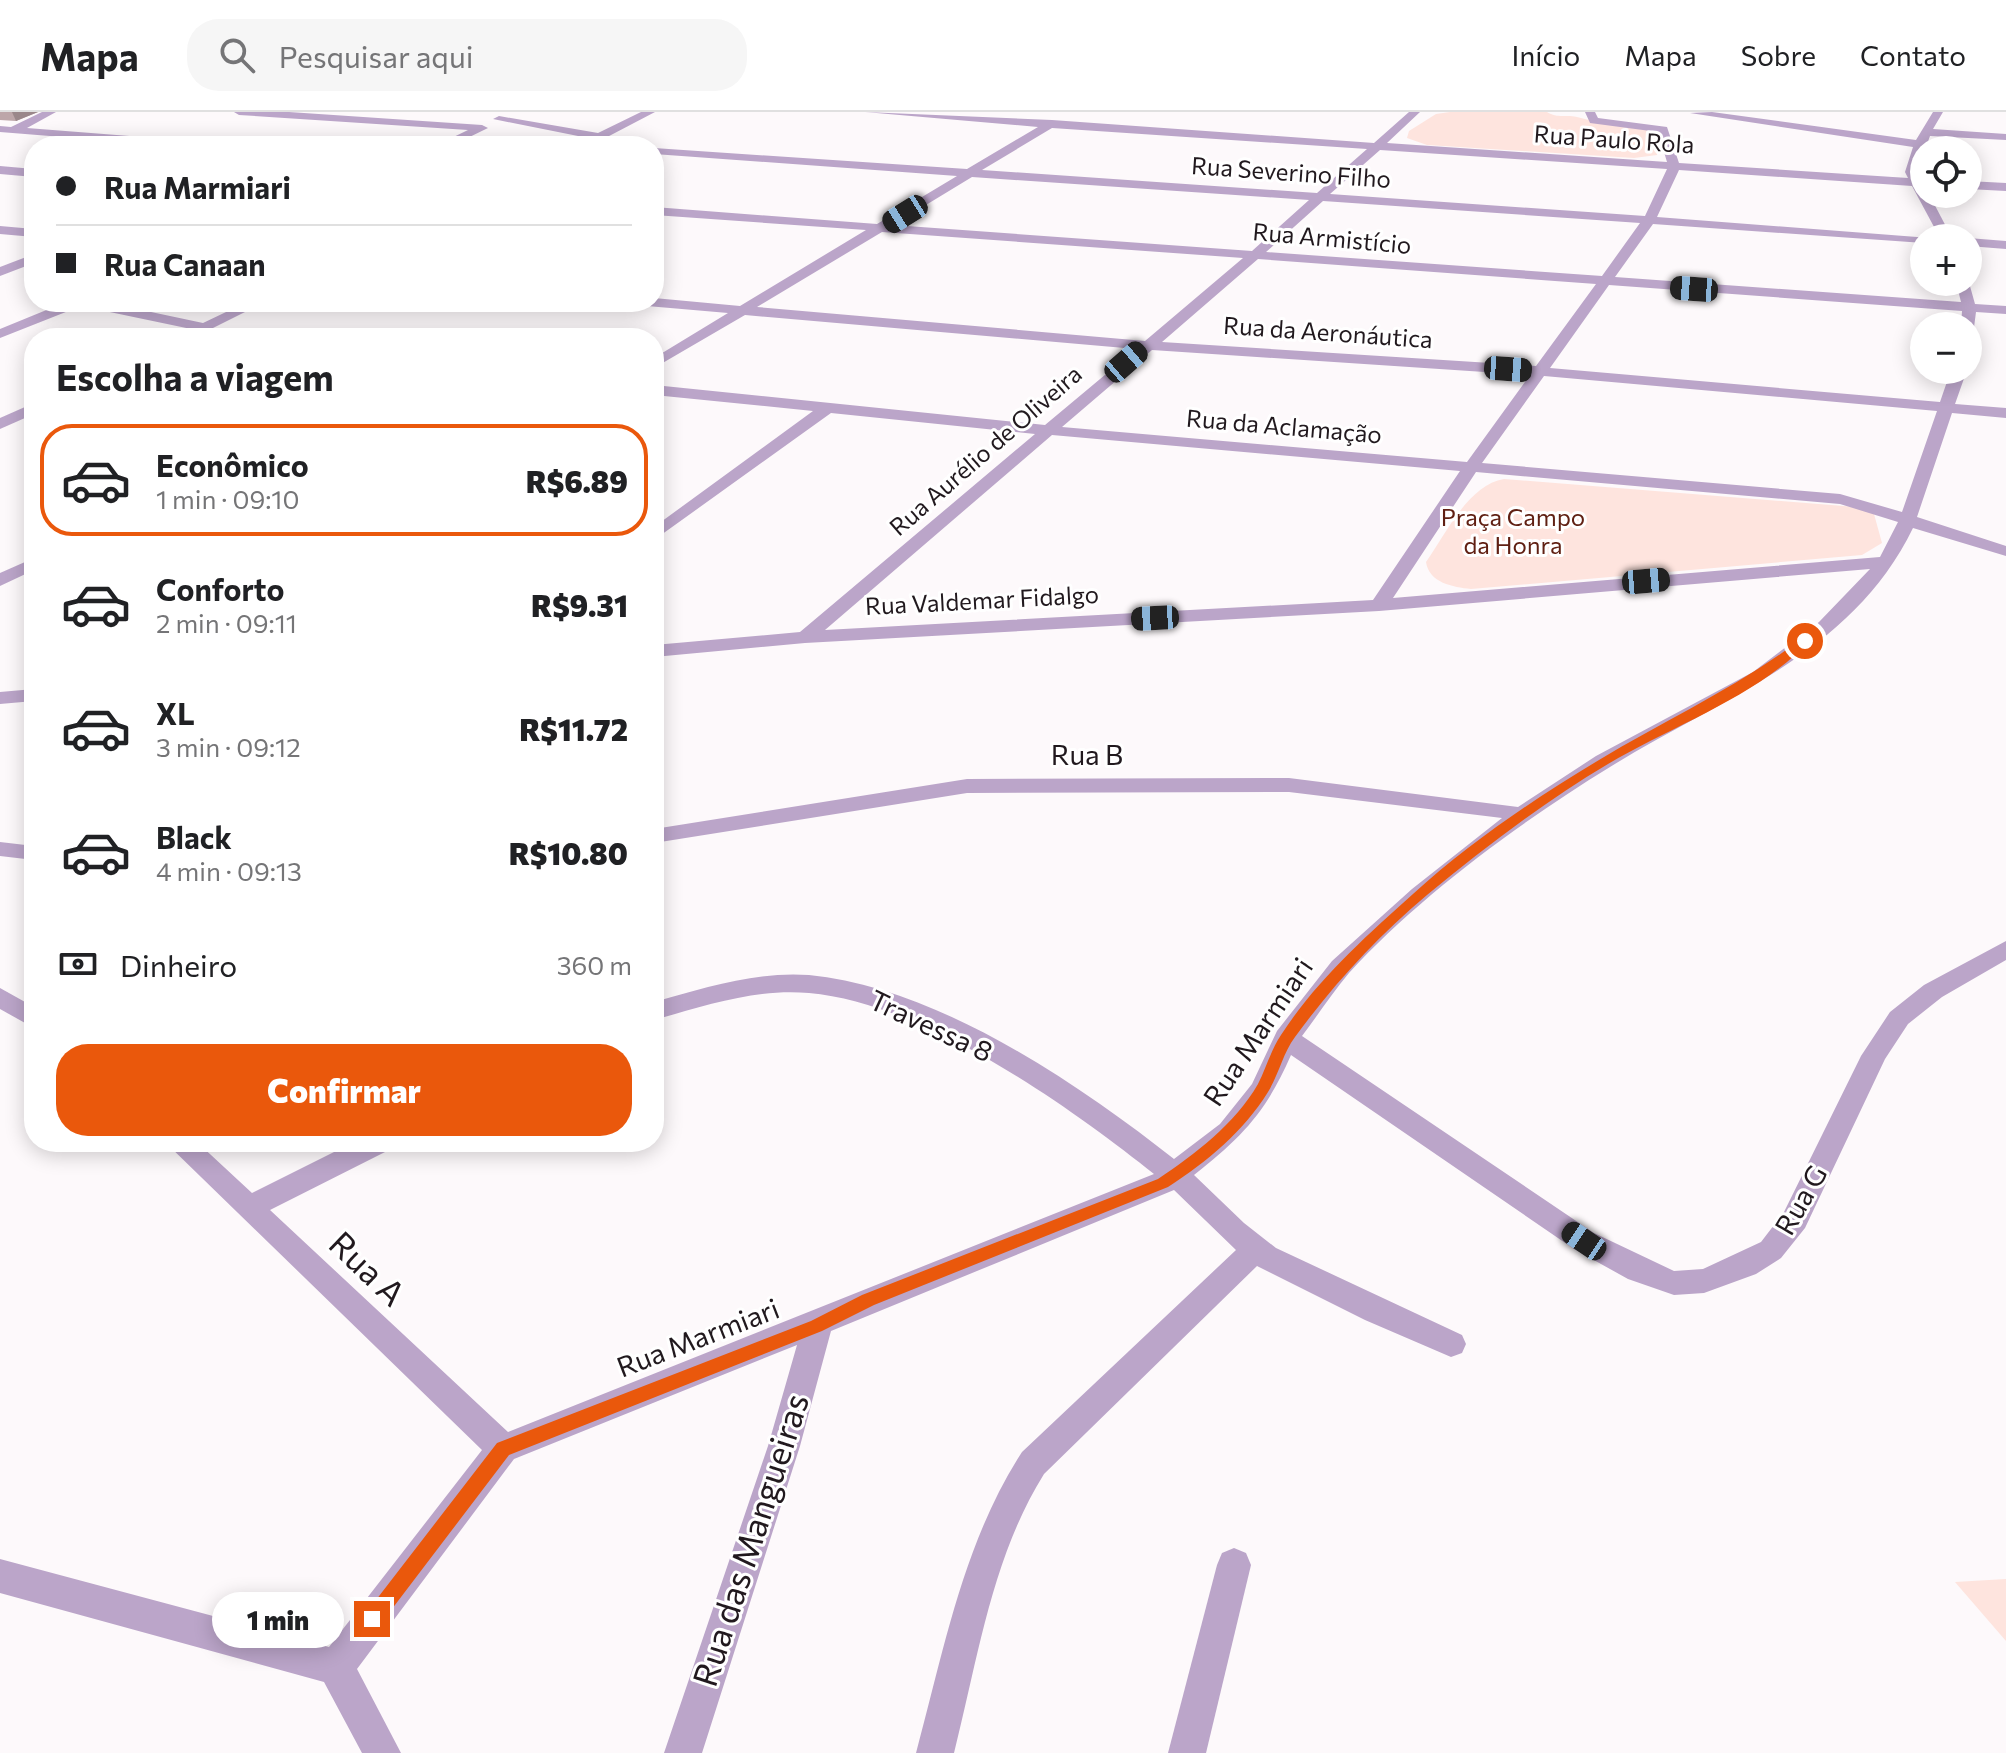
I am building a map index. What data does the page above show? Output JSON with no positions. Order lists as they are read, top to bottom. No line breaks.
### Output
{"streets":{"street":["Rua Paulo Rola","Rua Severino Filho","Rua Armistício","Rua da Aeronáutica","Rua da Aclamação","Rua Aurélio de Oliveira","Rua Valdemar Fidalgo","Rua B","Travessa 8","Rua Marmiari","Rua G","Rua A","Rua das Mangueiras"]},"crossings":[["Rua Paulo Rola","Rua Aurélio de Oliveira"],["Rua Severino Filho","Rua Aurélio de Oliveira"],["Rua Armistício","Rua Aurélio de Oliveira"],["Rua da Aeronáutica","Rua Aurélio de Oliveira"],["Rua da Aeronáutica","Rua Marmiari"],["Rua da Aclamação","Rua Aurélio de Oliveira"],["Rua da Aclamação","Rua Marmiari"],["Rua Aurélio de Oliveira","Rua Valdemar Fidalgo"],["Rua Valdemar Fidalgo","Rua Marmiari"],["Rua B","Rua Marmiari"],["Travessa 8","Rua Marmiari"],["Rua Marmiari","Rua G"],["Rua Marmiari","Rua A"],["Rua Marmiari","Rua das Mangueiras"]],"parks":["Praça Campo da Honra"],"page":{"header":"Mapa","search":"Pesquisar aqui","nav":["Início","Mapa","Sobre","Contato"],"map_buttons":["+","−"],"banner":["Rua Marmiari","Rua Canaan"],"heading":"Escolha a viagem","list":[{"name":"Econômico","note":"1 min · 09:10","value":"R$6.89"},{"name":"Conforto","note":"2 min · 09:11","value":"R$9.31"},{"name":"XL","note":"3 min · 09:12","value":"R$11.72"},{"name":"Black","note":"4 min · 09:13","value":"R$10.80"}],"pay":["Dinheiro","360 m"],"buttons":"Confirmar","bubble":"1 min"}}
